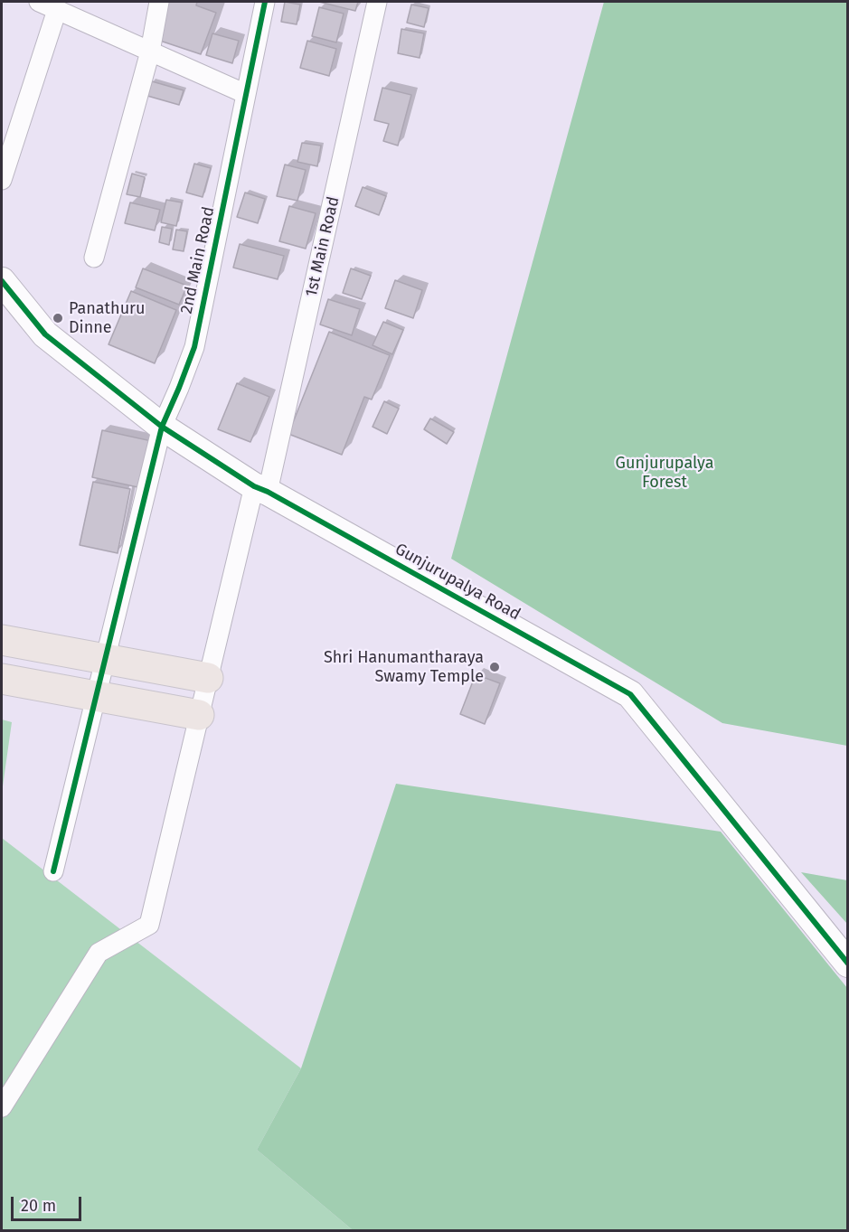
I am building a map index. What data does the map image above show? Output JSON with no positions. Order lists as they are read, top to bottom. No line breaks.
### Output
{"streets":{"street":["1st Main Road","2nd Main Road","Gunjurupalya Road"]},"crossings":[["1st Main Road","Gunjurupalya Road"],["2nd Main Road","Gunjurupalya Road"]],"parks":["Gunjurupalya Forest"],"places":["Panathuru Dinne","Shri Hanumantharaya Swamy Temple"],"scale_bar":"20 m"}
